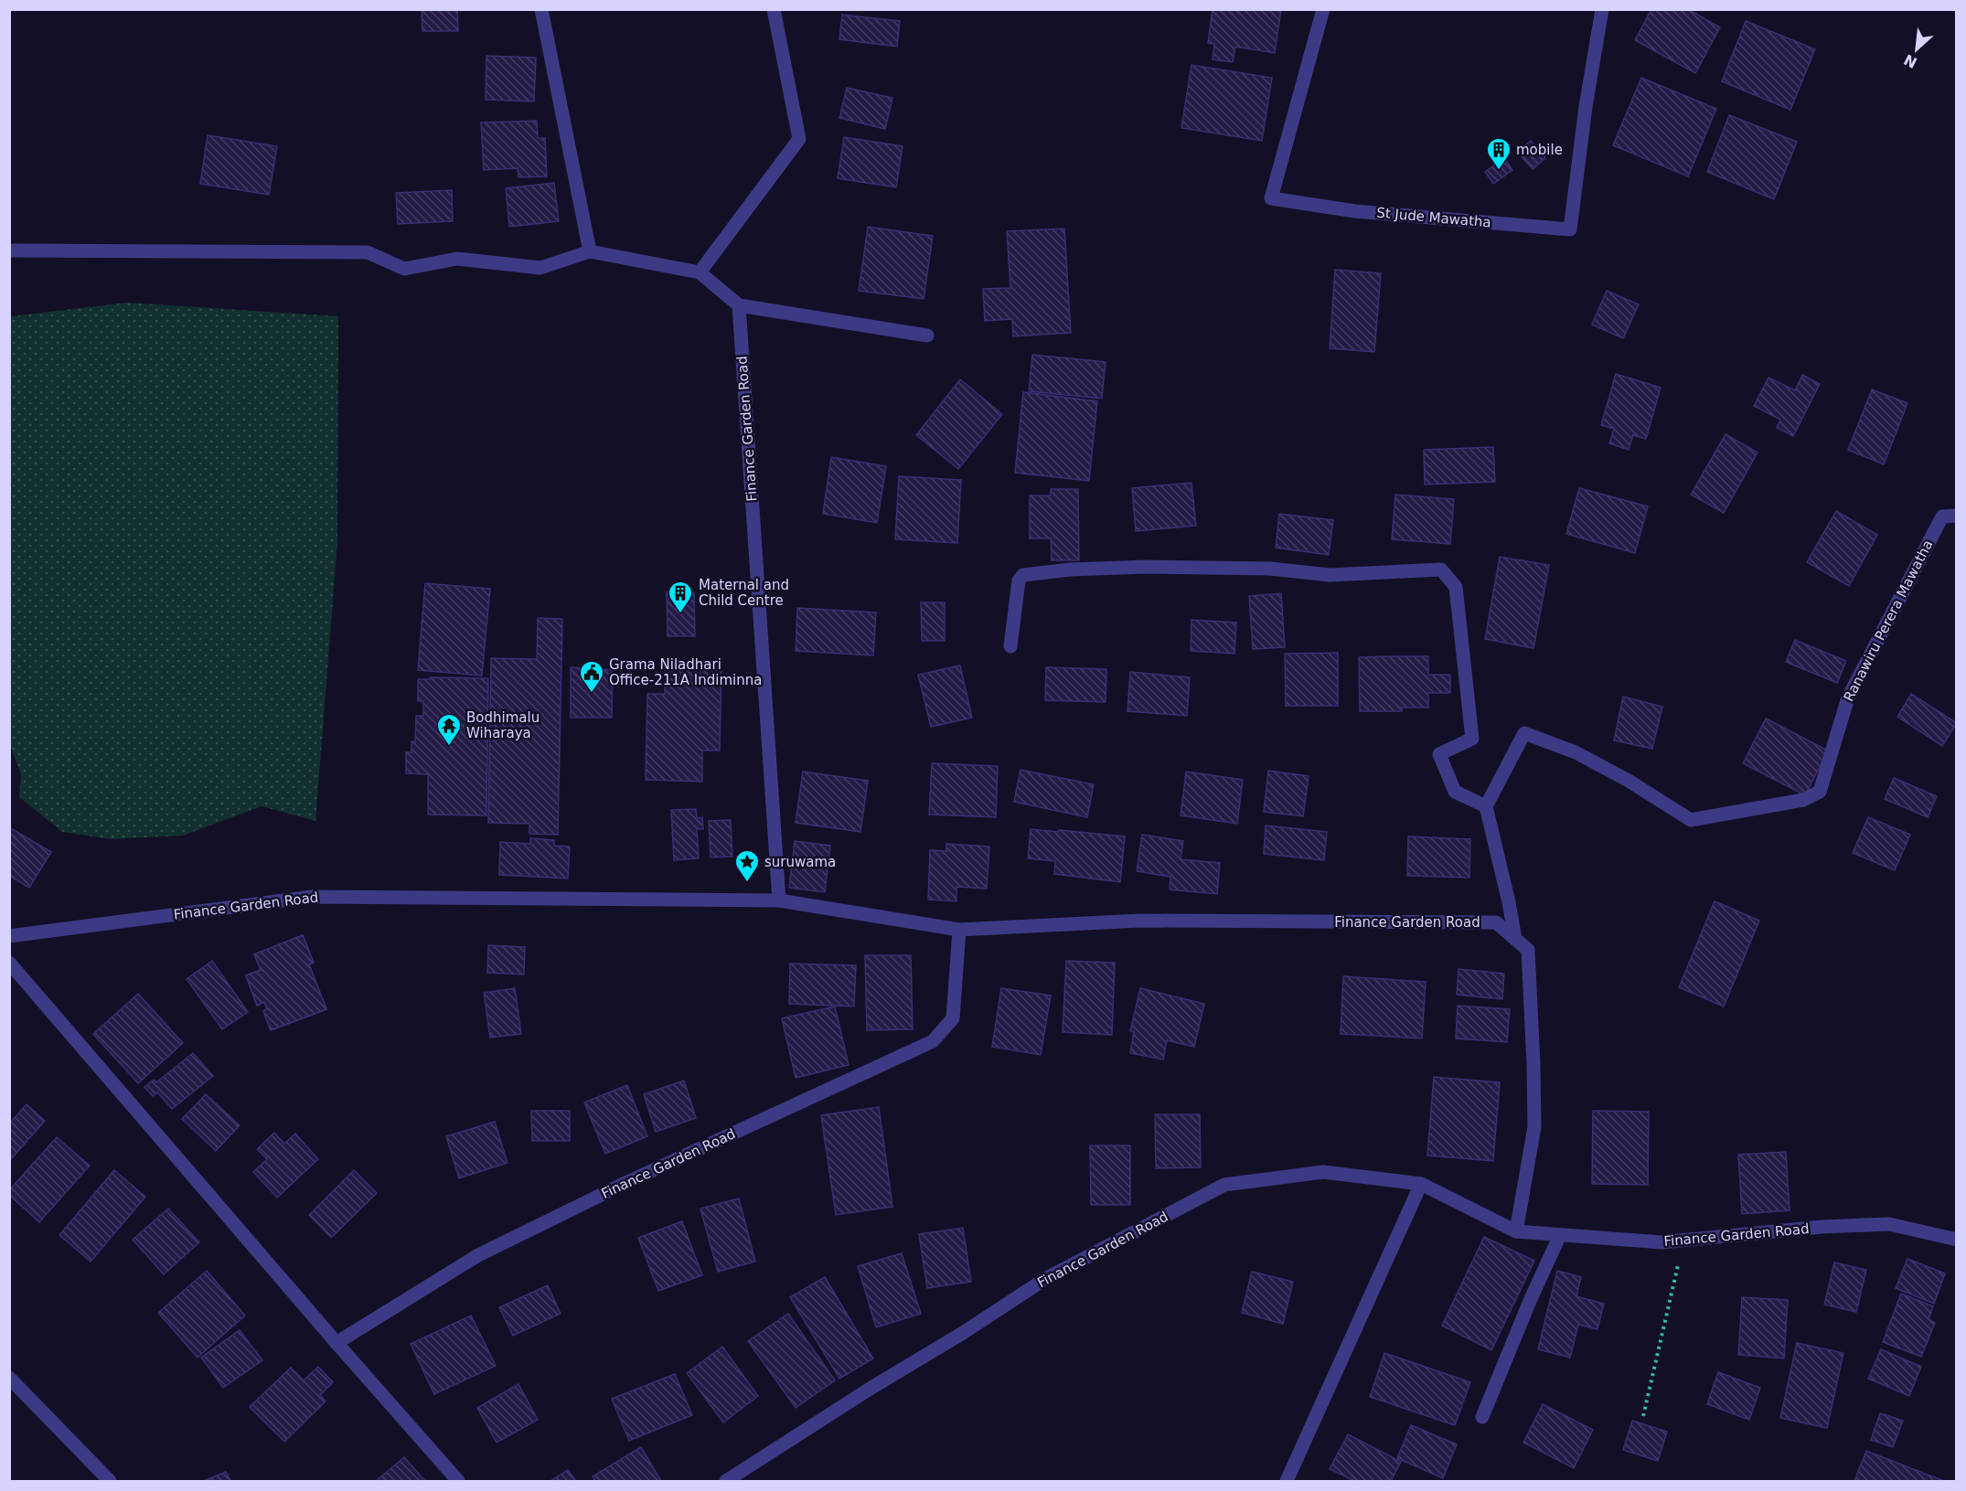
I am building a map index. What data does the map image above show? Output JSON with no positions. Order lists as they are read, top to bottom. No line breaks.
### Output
{"streets":{"street":["St Jude Mawatha","Finance Garden Road","Ranawiru Perera Mawatha"]},"places":{"building":["mobile","Maternal and Child Centre"],"public building":["Grama Niladhari Office-211A Indiminna"],"temple":["Bodhimalu Wiharaya"],"place":["suruwama"]},"north":"bottom left"}
